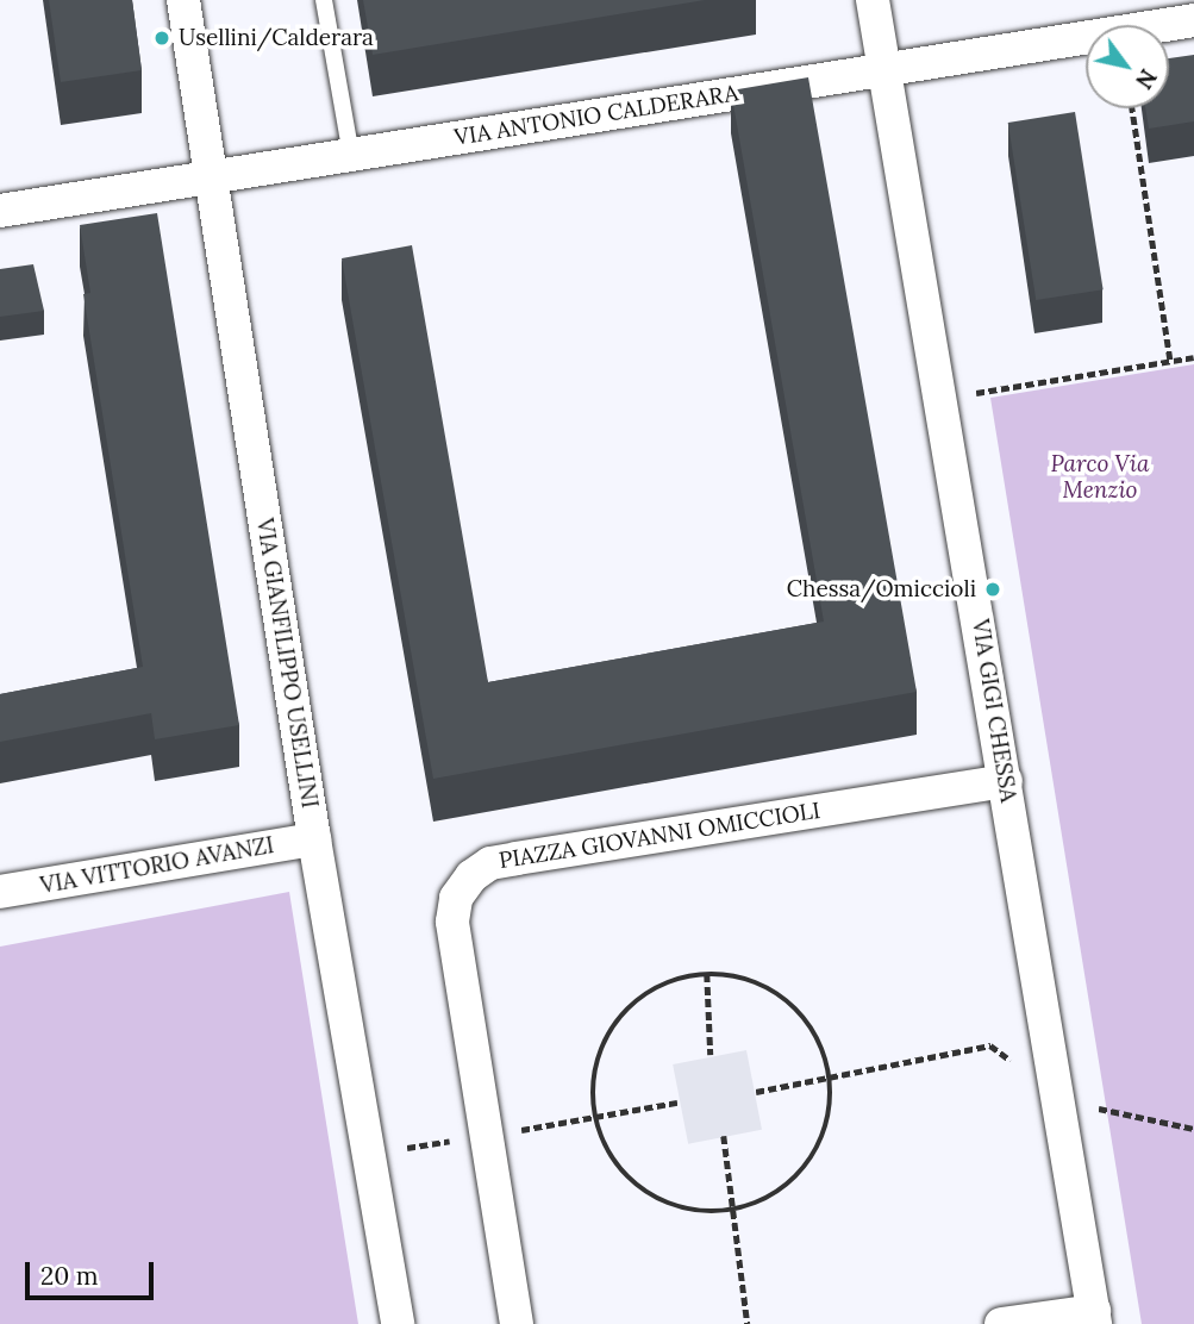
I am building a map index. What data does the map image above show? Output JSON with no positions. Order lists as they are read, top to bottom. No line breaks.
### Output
{"streets":{"street":["VIA ANTONIO CALDERARA","VIA GIANFILIPPO USELLINI","VIA GIGI CHESSA","PIAZZA GIOVANNI OMICCIOLI","VIA VITTORIO AVANZI"]},"crossings":[["VIA ANTONIO CALDERARA","VIA GIANFILIPPO USELLINI"],["VIA ANTONIO CALDERARA","VIA GIGI CHESSA"],["VIA GIANFILIPPO USELLINI","VIA VITTORIO AVANZI"],["VIA GIGI CHESSA","PIAZZA GIOVANNI OMICCIOLI"]],"parks":["Parco Via Menzio"],"places":["Usellini/Calderara","Chessa/Omiccioli"],"scale_bar":"20 m","north":"bottom right"}
